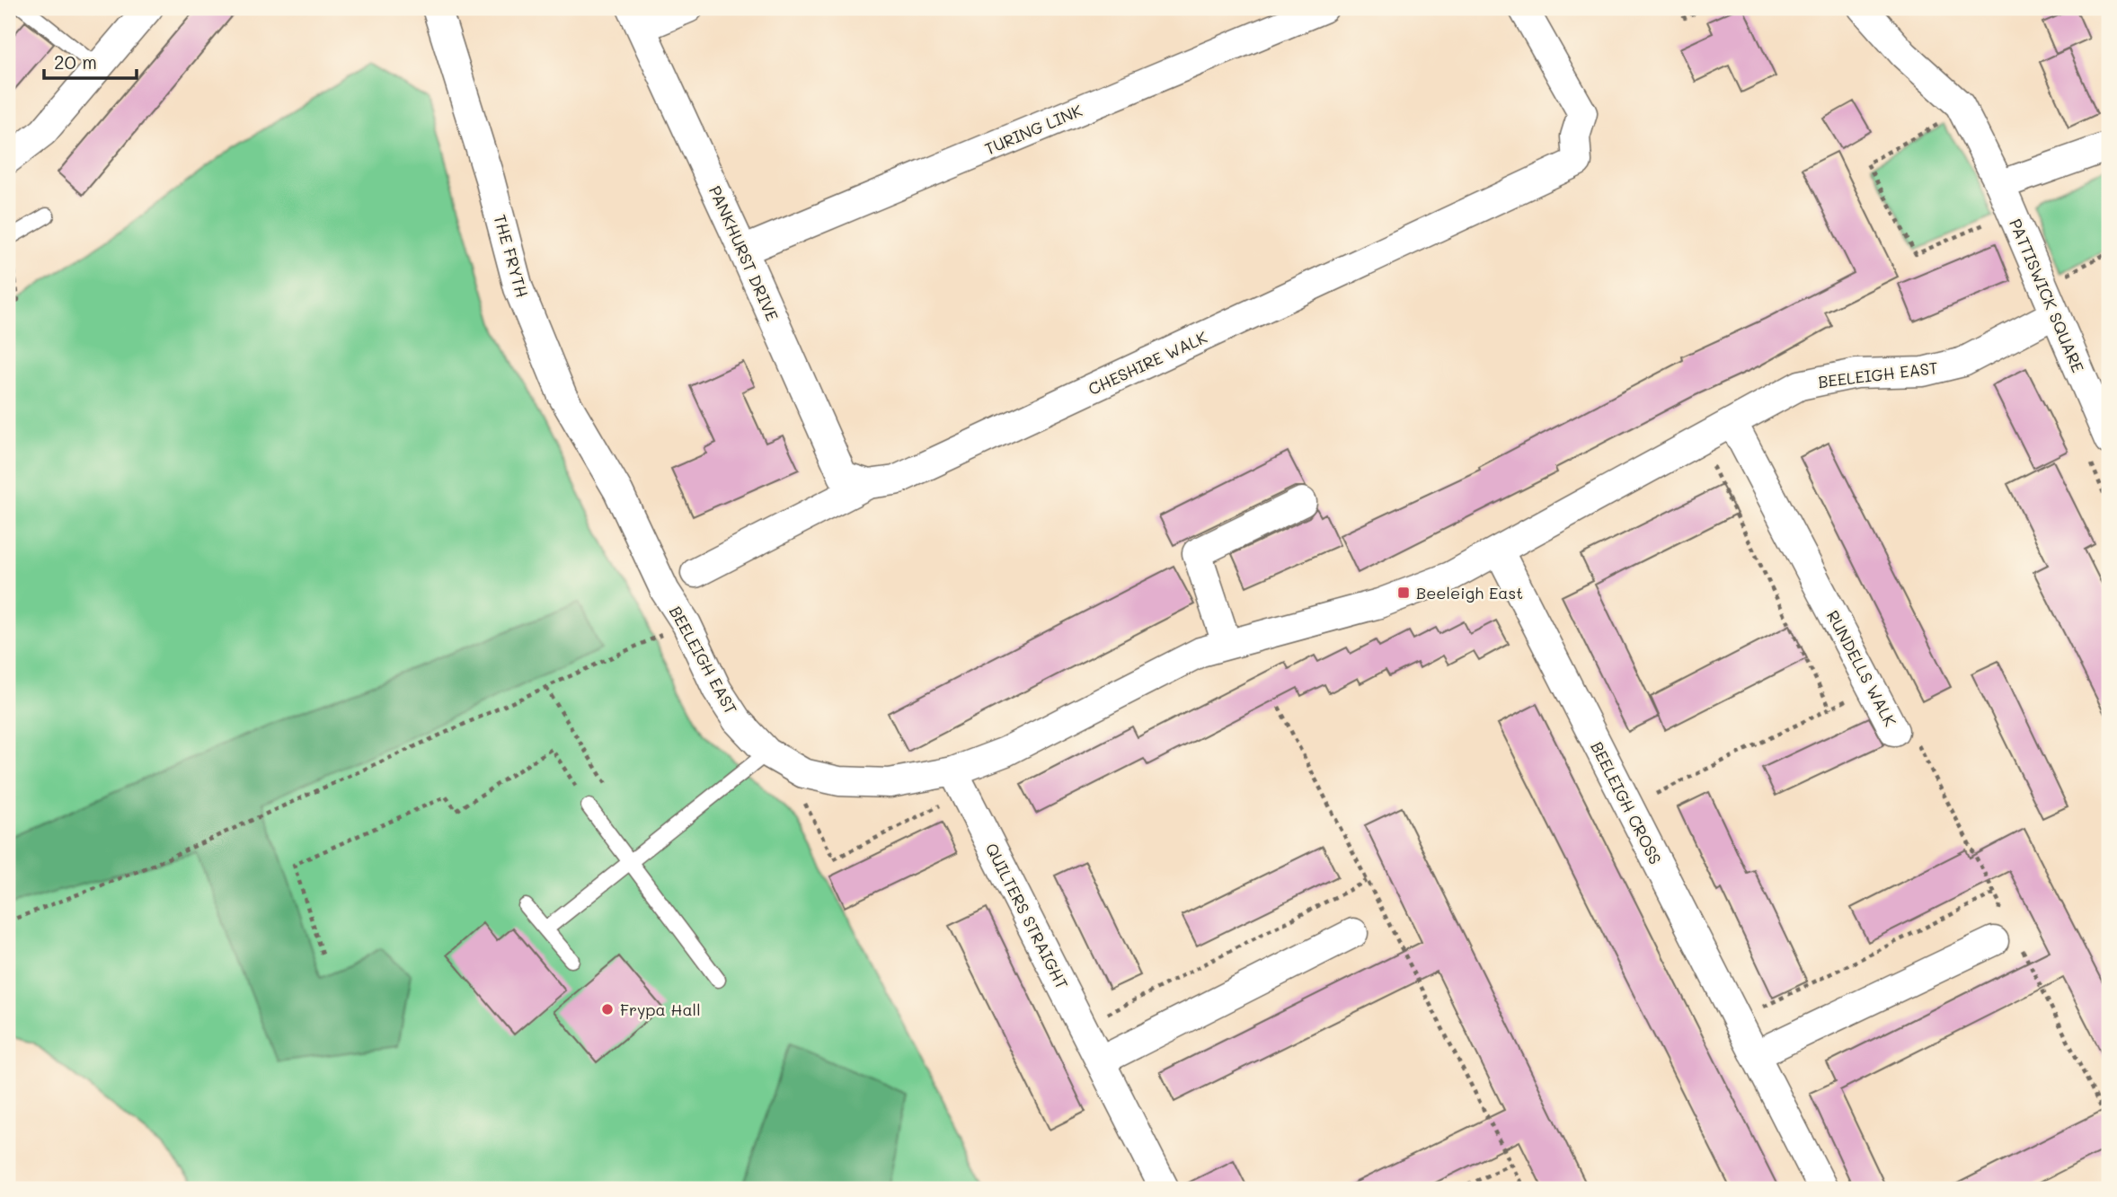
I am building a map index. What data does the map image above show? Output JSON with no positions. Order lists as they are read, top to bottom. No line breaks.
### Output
{"streets":{"street":["TURING LINK","PANKHURST DRIVE","THE FRYTH","PATTISWICK SQUARE","CHESHIRE WALK","BEELEIGH EAST","RUNDELLS WALK","BEELEIGH CROSS","QUILTERS STRAIGHT"]},"crossings":[["TURING LINK","PANKHURST DRIVE"],["PANKHURST DRIVE","CHESHIRE WALK"],["THE FRYTH","BEELEIGH EAST"],["PATTISWICK SQUARE","BEELEIGH EAST"],["BEELEIGH EAST","RUNDELLS WALK"],["BEELEIGH EAST","BEELEIGH CROSS"],["BEELEIGH EAST","QUILTERS STRAIGHT"]],"places":{"transit":["Beeleigh East"],"other":["Frypa Hall"]},"scale_bar":"20 m"}
